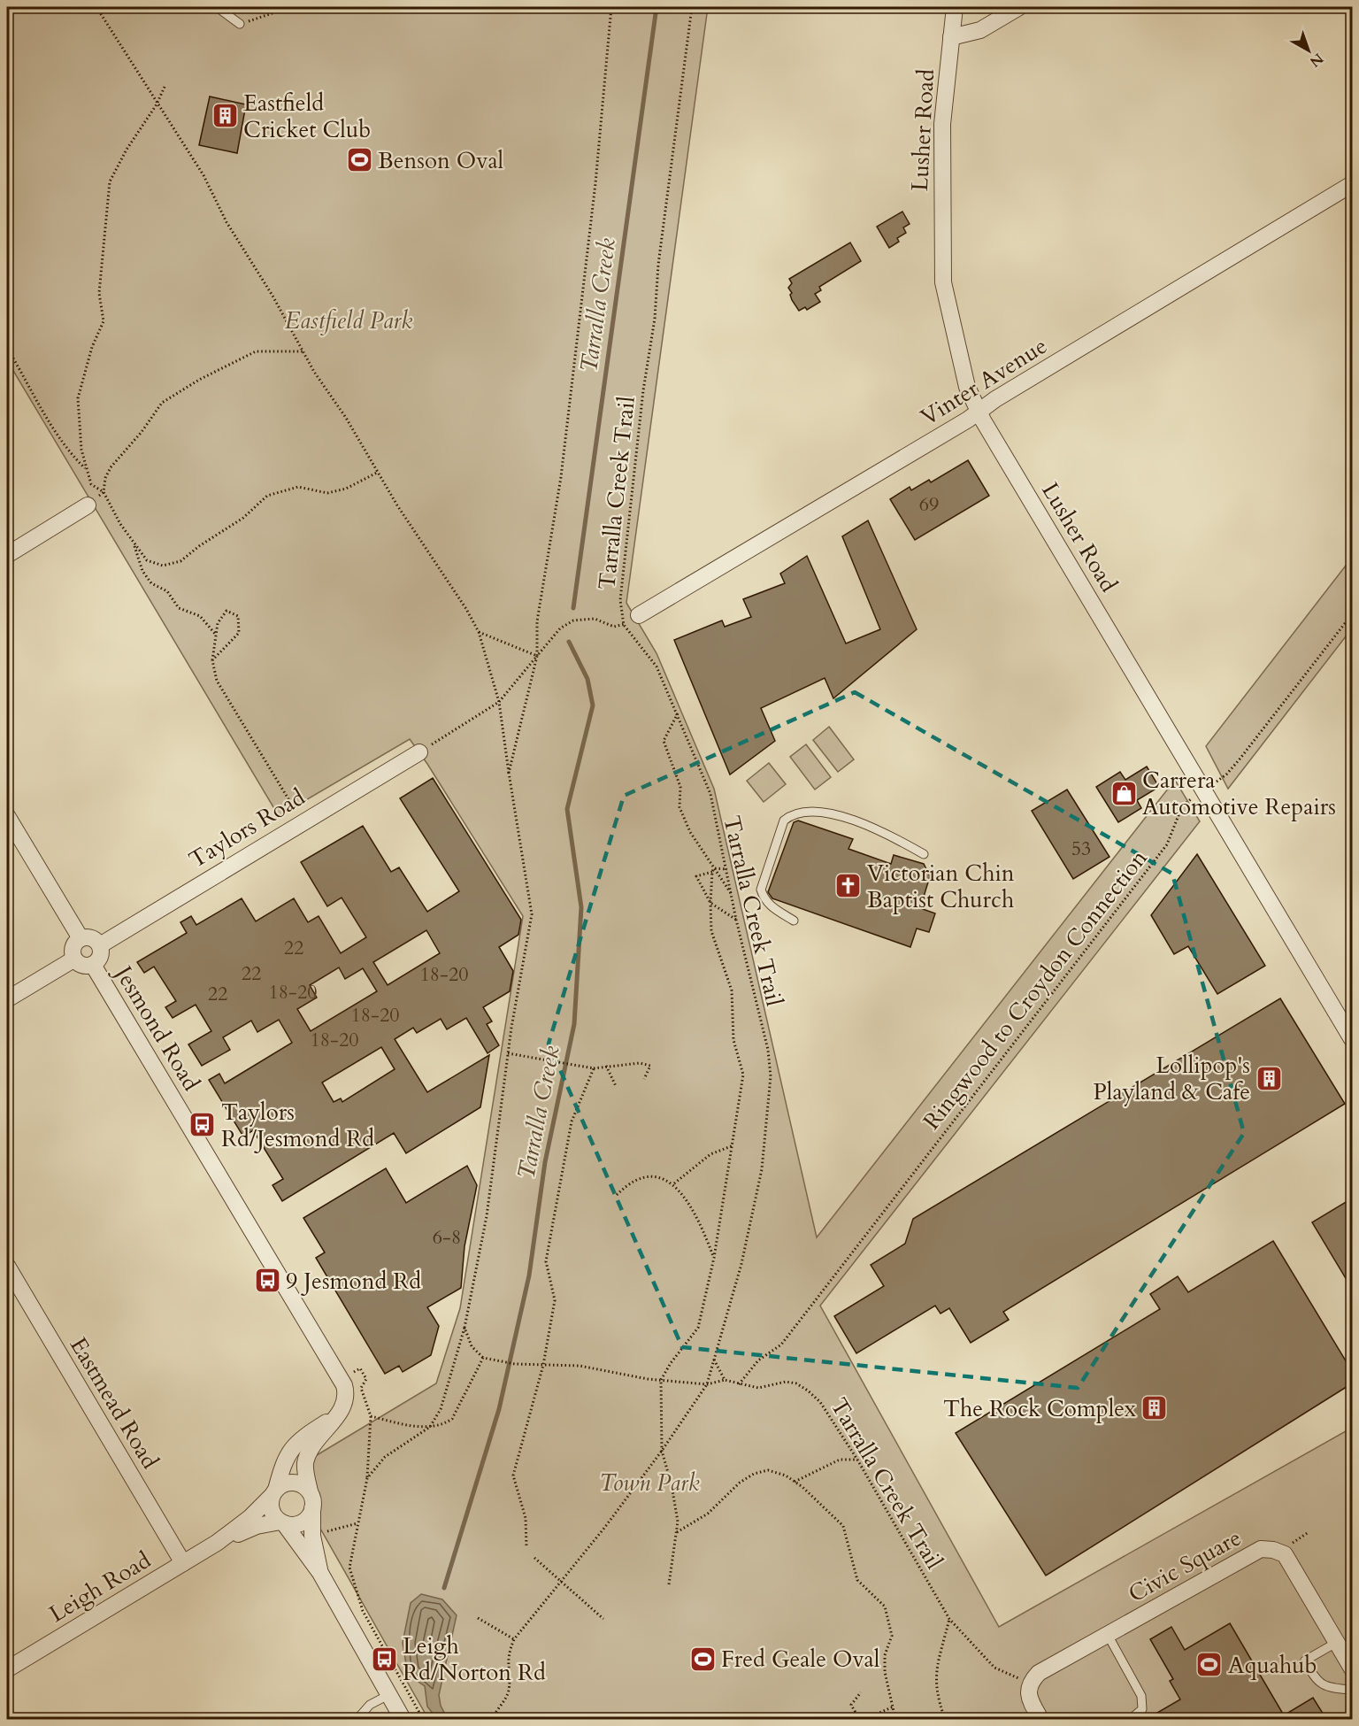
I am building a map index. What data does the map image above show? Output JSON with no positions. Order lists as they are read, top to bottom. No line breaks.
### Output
{"streets":{"street":["Lusher Road","Vinter Avenue","Taylors Road","Jesmond Road","Eastmead Road","Civic Square","Leigh Road"],"path":["Tarralla Creek Trail","Ringwood to Croydon Connection"]},"crossings":[["Lusher Road","Vinter Avenue"],["Lusher Road","Ringwood to Croydon Connection"],["Tarralla Creek Trail","Ringwood to Croydon Connection"],["Tarralla Creek Trail","Civic Square"],["Taylors Road","Jesmond Road"],["Jesmond Road","Leigh Road"],["Eastmead Road","Leigh Road"]],"water":["Tarralla Creek"],"parks":["Eastfield Park","Town Park"],"places":{"building":["Eastfield Cricket Club","Lollipop's Playland & Cafe","The Rock Complex"],"sports":["Benson Oval","Fred Geale Oval","Aquahub"],"shop":["Carrera Automotive Repairs"],"church":["Victorian Chin Baptist Church"],"bus stop":["Taylors Rd/Jesmond Rd","9 Jesmond Rd","Leigh Rd/Norton Rd"]},"house_numbers":["69","53","22","22","18-20","18-20","22","18-20","18-20","6-8"],"north":"bottom right"}
